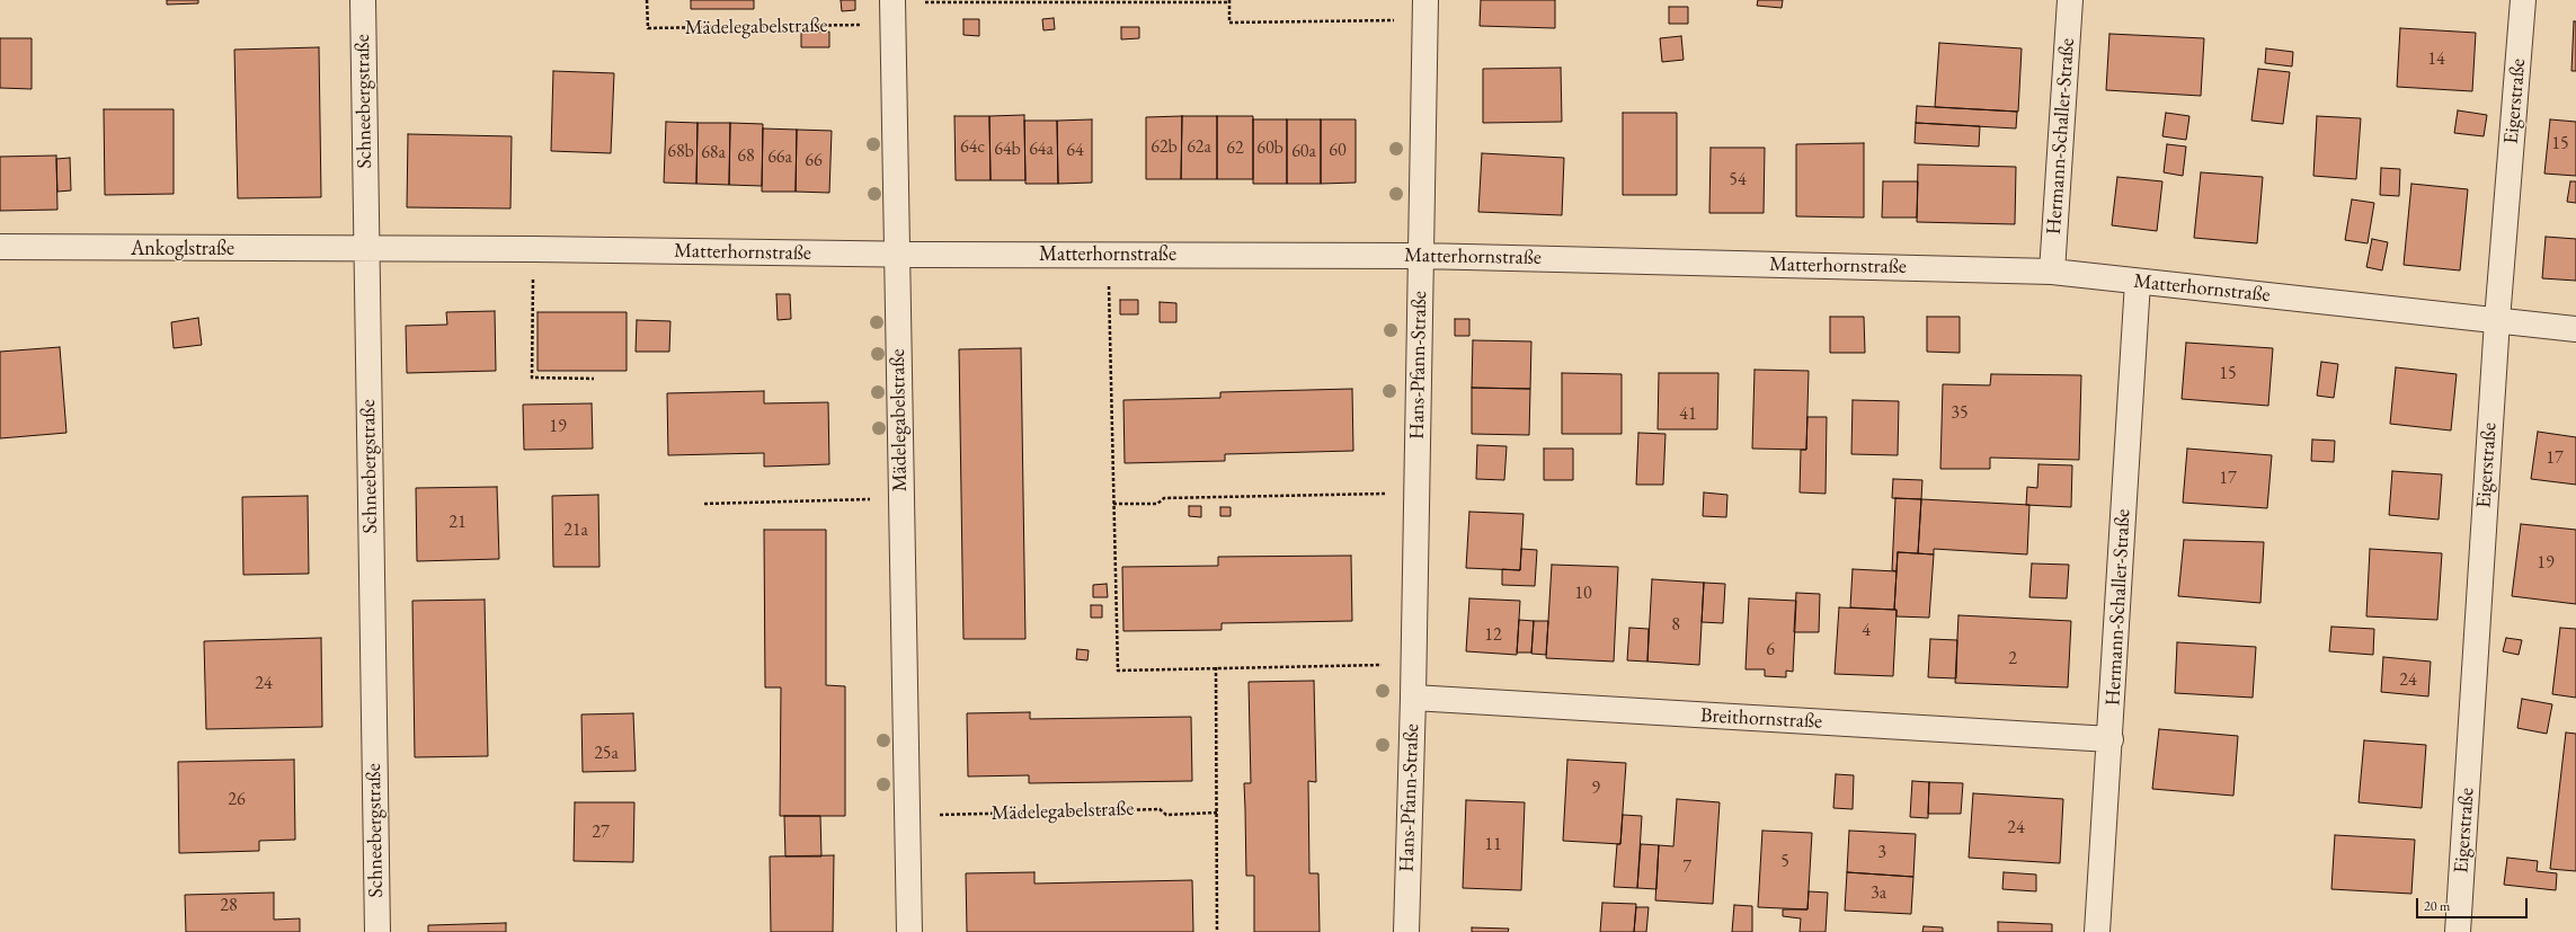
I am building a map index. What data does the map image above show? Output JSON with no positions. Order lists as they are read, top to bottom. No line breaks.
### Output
{"streets":{"street":["Mädelegabelstraße","Schneebergstraße","Eigerstraße","Hermann-Schaller-Straße","Ankoglstraße","Matterhornstraße","Hans-Pfann-Straße","Breithornstraße"]},"crossings":[["Mädelegabelstraße","Matterhornstraße"],["Schneebergstraße","Ankoglstraße"],["Schneebergstraße","Matterhornstraße"],["Eigerstraße","Matterhornstraße"],["Hermann-Schaller-Straße","Matterhornstraße"],["Hermann-Schaller-Straße","Breithornstraße"],["Ankoglstraße","Matterhornstraße"],["Matterhornstraße","Hans-Pfann-Straße"],["Hans-Pfann-Straße","Breithornstraße"]],"house_numbers":["14","15","64c","62b","62a","62","60b","64b","64a","64","60","68b","60a","68a","68","66a","66","54","15","35","41","19","17","17","21","21a","19","10","8","4","12","6","2","24","24","25a","9","26","24","27","11","3","5","7","3a","28"],"scale_bar":"20 m"}
